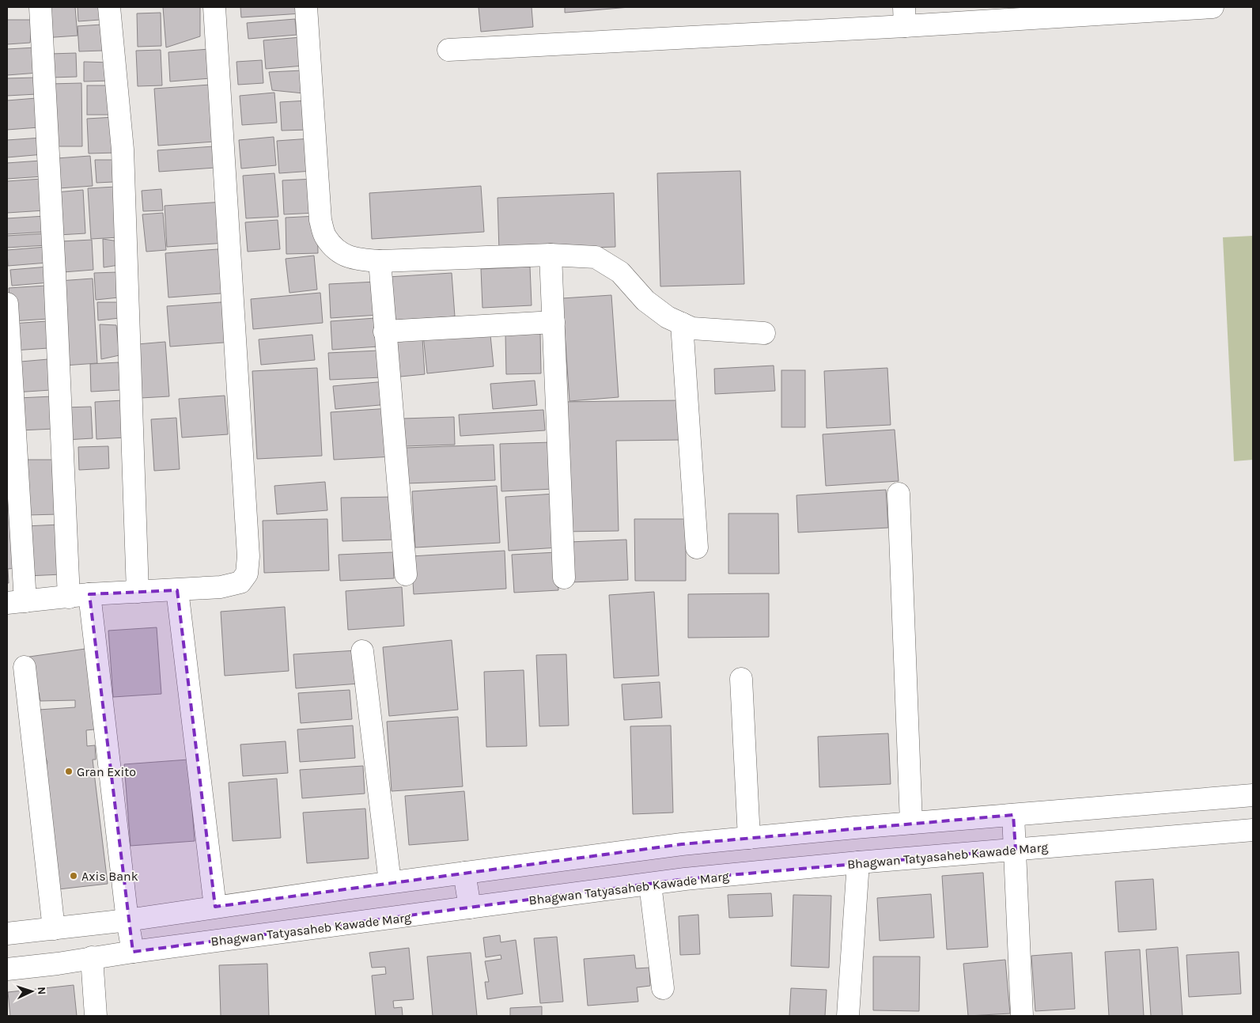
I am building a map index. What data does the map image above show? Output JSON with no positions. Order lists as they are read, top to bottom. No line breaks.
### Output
{"streets":{"street":["Bhagwan Tatyasaheb Kawade Marg"]},"places":["Gran Exito","Axis Bank"],"north":"right"}
